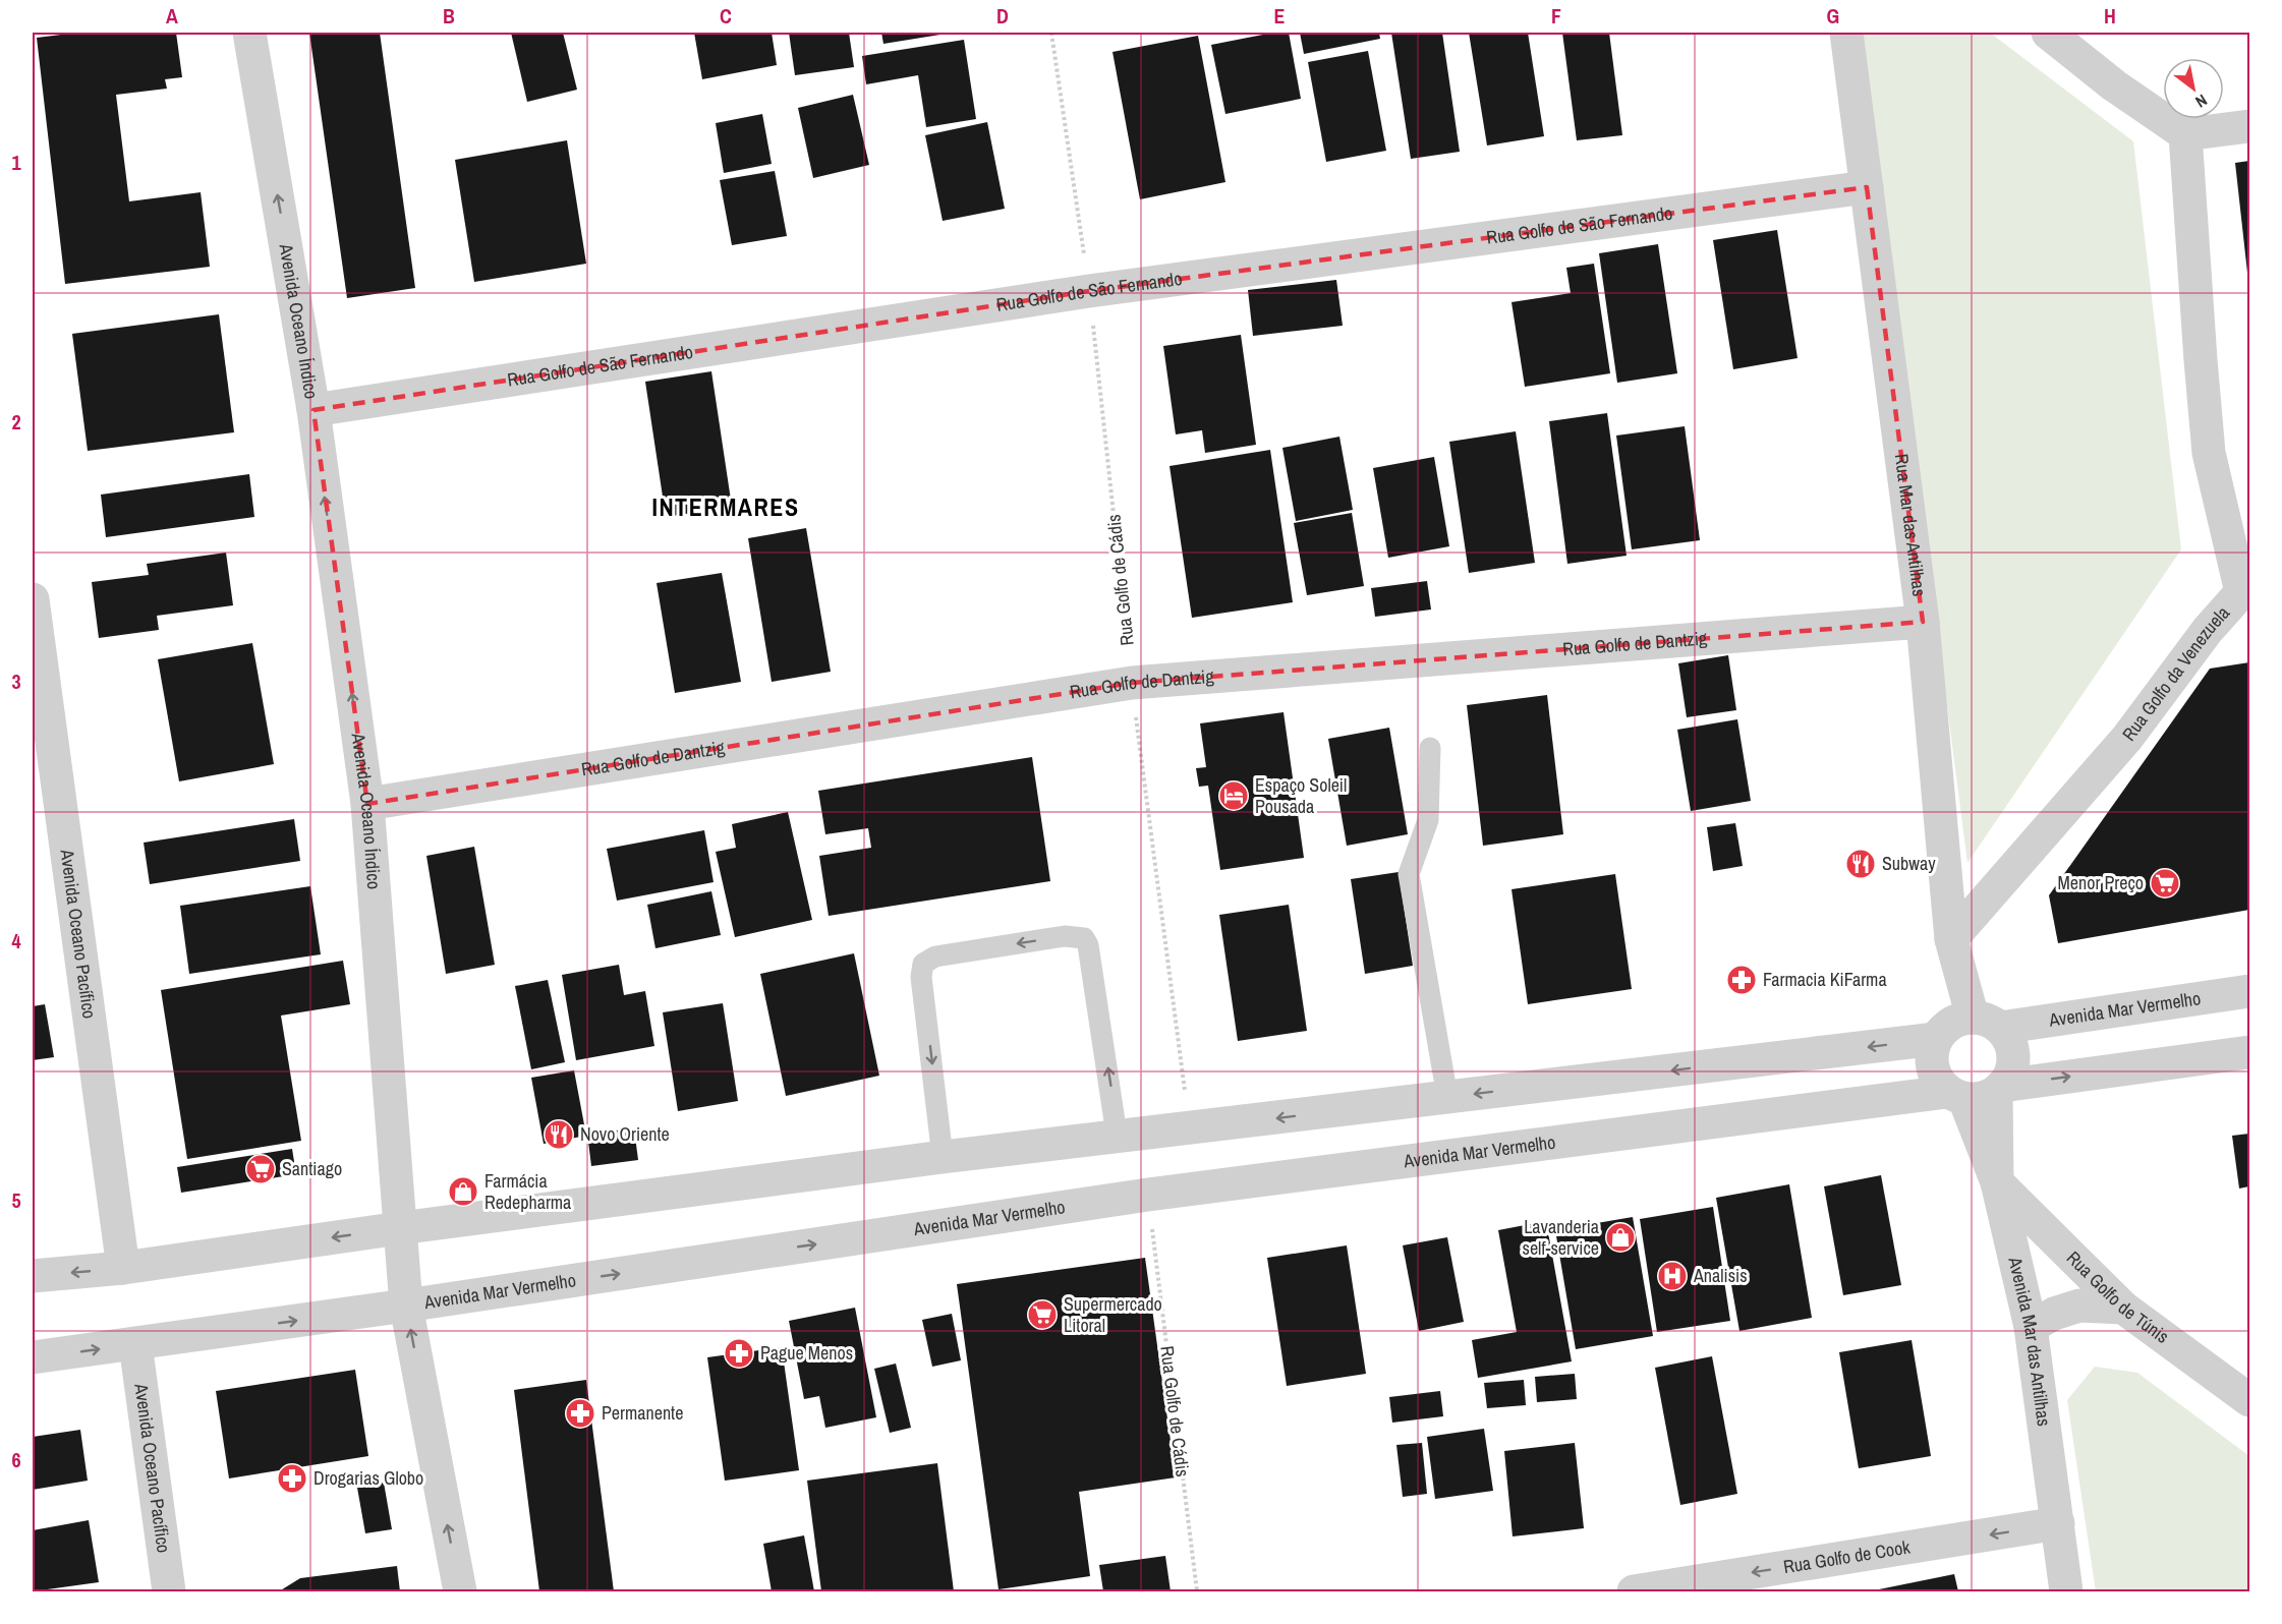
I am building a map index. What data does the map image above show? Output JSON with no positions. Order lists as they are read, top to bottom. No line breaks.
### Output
{"streets":{"street":["Rua Golfo de São Fernando","Avenida Oceano Índico","Rua Mar das Antilhas","Rua Golfo de Dantzig","Rua Golfo da Venezuela","Avenida Oceano Pacífico","Avenida Mar Vermelho","Rua Golfo de Túnis","Avenida Mar das Antilhas","Rua Golfo de Cook"],"path":["Rua Golfo de Cádis"]},"crossings":[["Rua Golfo de São Fernando","Avenida Oceano Índico"],["Rua Golfo de São Fernando","Rua Mar das Antilhas"],["Rua Golfo de São Fernando","Rua Golfo de Cádis"],["Avenida Oceano Índico","Rua Golfo de Dantzig"],["Avenida Oceano Índico","Avenida Mar Vermelho"],["Rua Mar das Antilhas","Rua Golfo de Dantzig"],["Rua Mar das Antilhas","Rua Golfo da Venezuela"],["Rua Mar das Antilhas","Avenida Mar Vermelho"],["Rua Mar das Antilhas","Avenida Mar das Antilhas"],["Rua Golfo de Cádis","Rua Golfo de Dantzig"],["Rua Golfo de Cádis","Avenida Mar Vermelho"],["Avenida Oceano Pacífico","Avenida Mar Vermelho"],["Avenida Mar Vermelho","Avenida Mar das Antilhas"],["Rua Golfo de Túnis","Avenida Mar das Antilhas"],["Avenida Mar das Antilhas","Rua Golfo de Cook"]],"one_way":["Avenida Oceano Índico","Rua Golfo de Cook"],"districts":["INTERMARES"],"places":{"hotel":["Espaço Soleil Pousada"],"restaurant":["Subway","Novo Oriente"],"supermarket":["Menor Preço","Santiago","Supermercado Litoral"],"pharmacy":["Farmacia KiFarma","Pague Menos","Permanente","Drogarias Globo"],"shop":["Farmácia Redepharma","Lavanderia self-service"],"hospital":["Analisis"]},"north":"bottom right","grid":{"columns":["A","B","C","D","E","F","G","H"],"rows":["1","2","3","4","5","6"]}}
